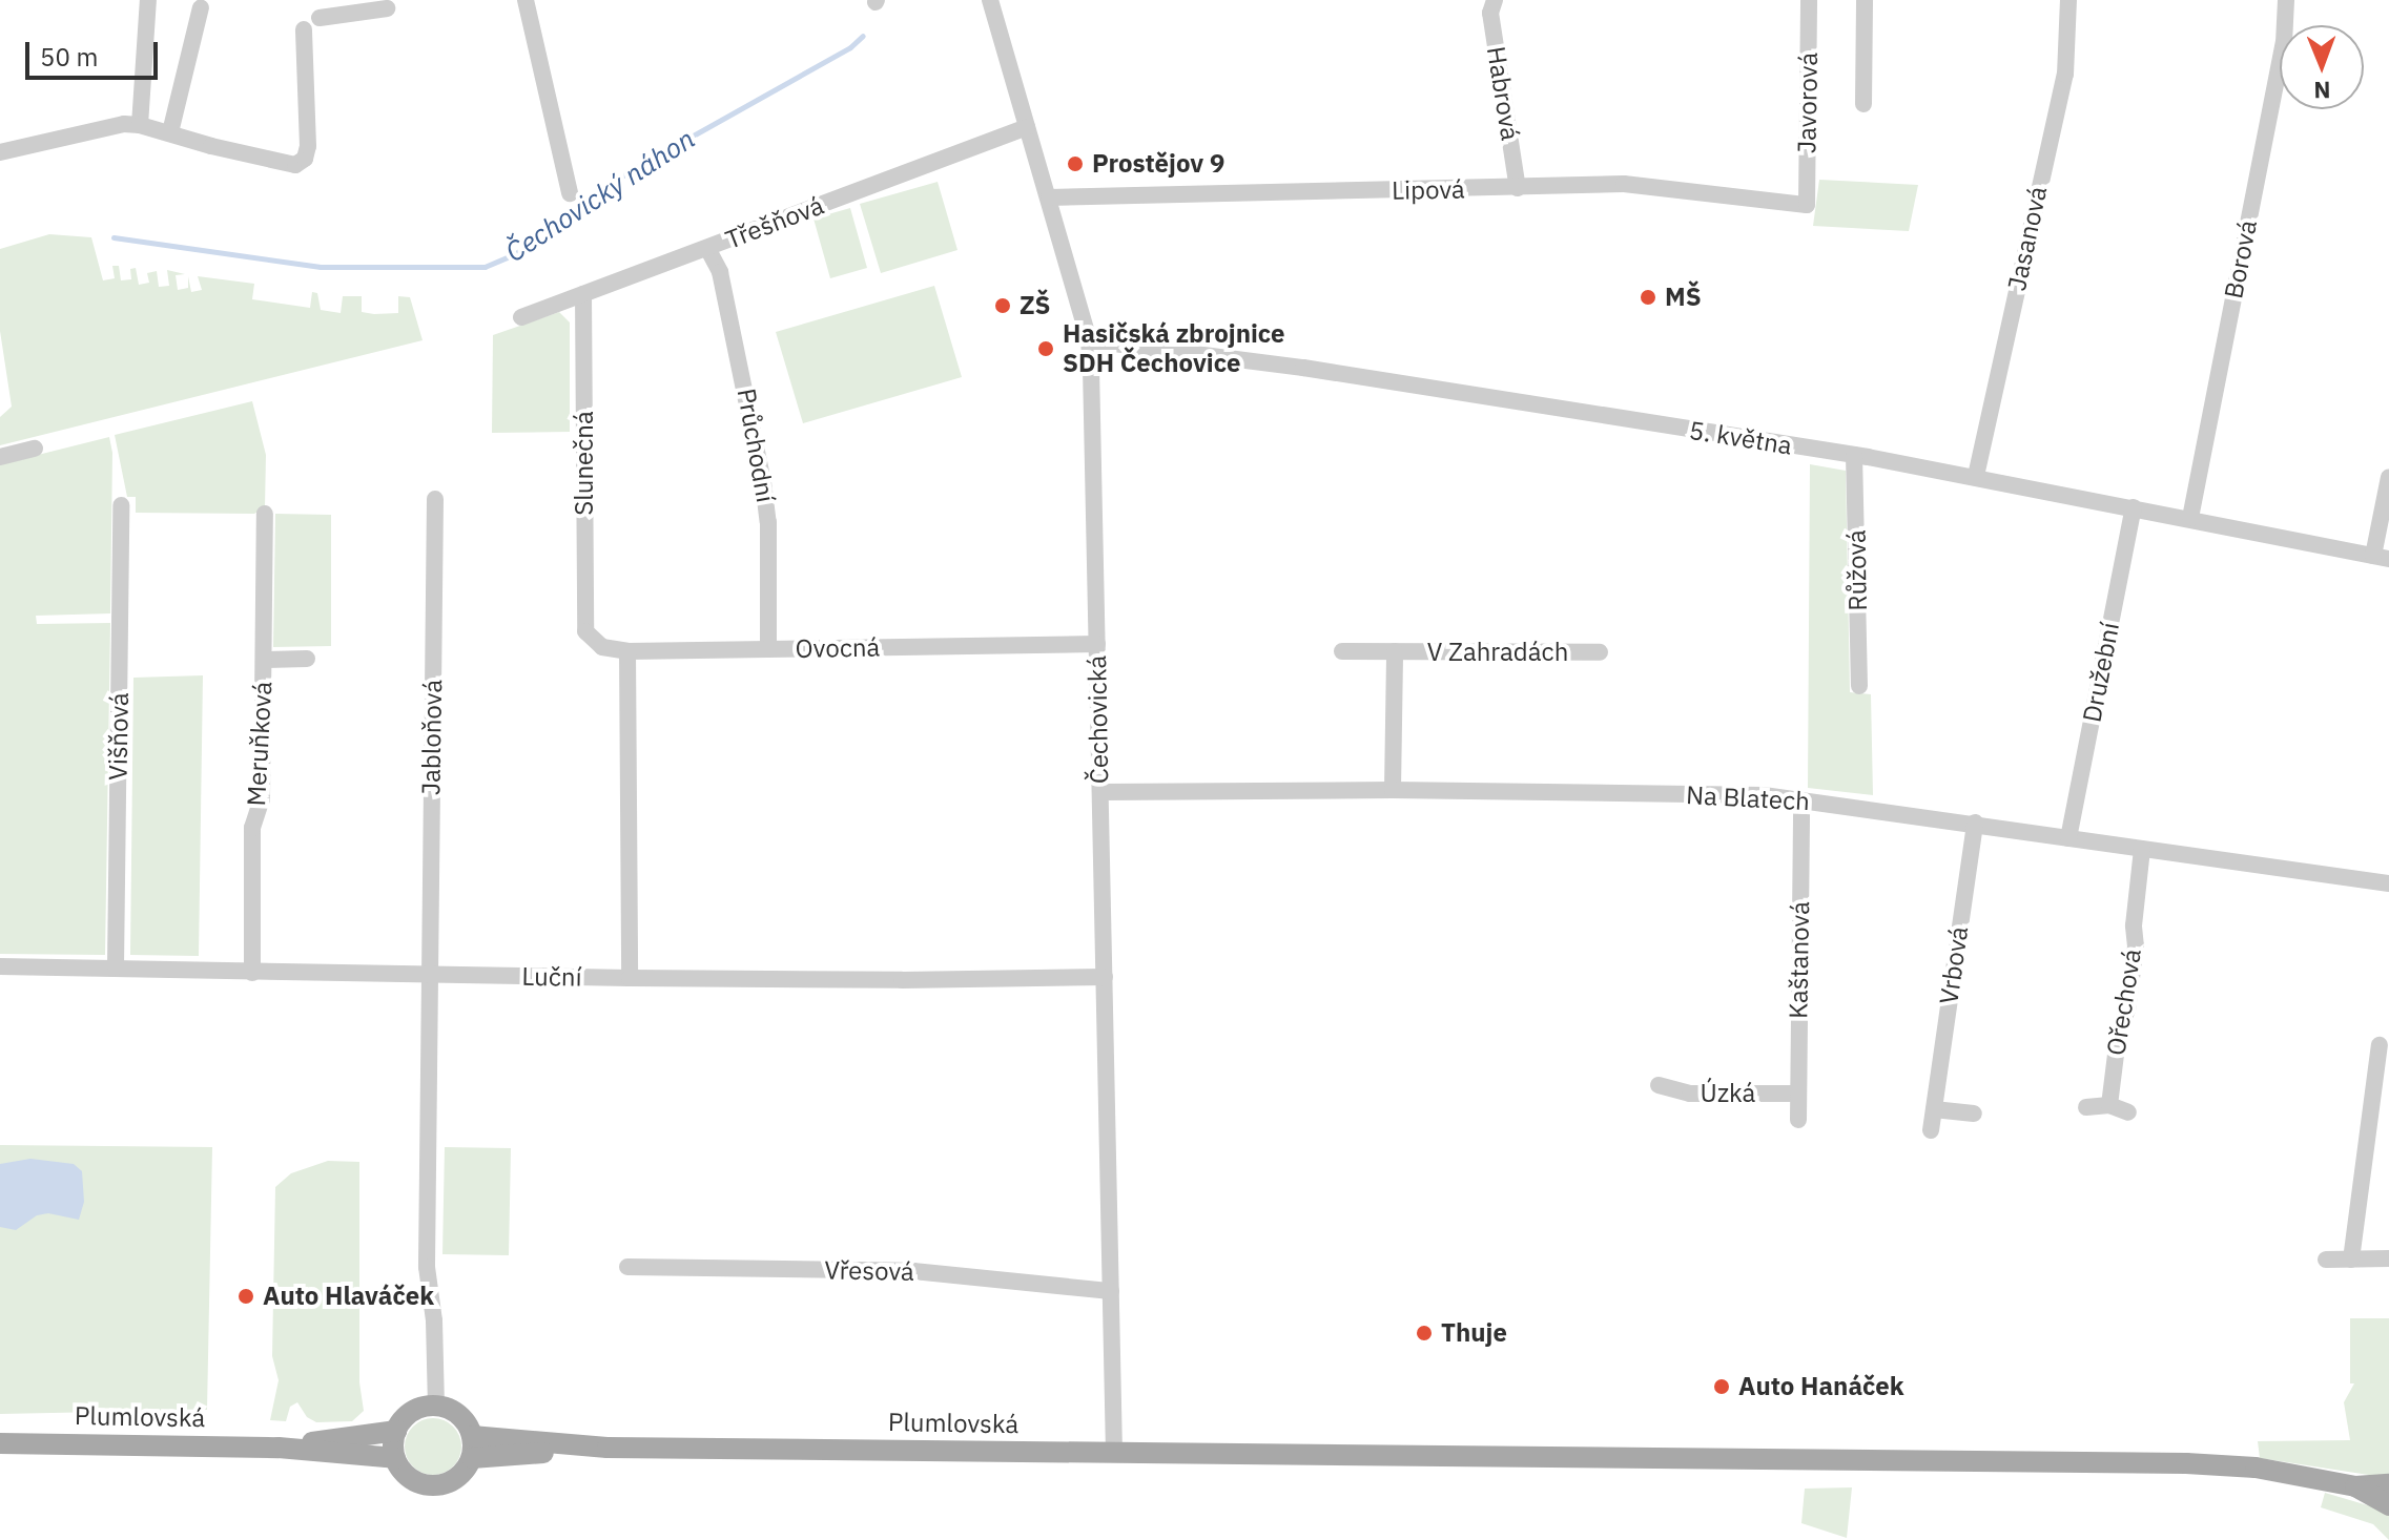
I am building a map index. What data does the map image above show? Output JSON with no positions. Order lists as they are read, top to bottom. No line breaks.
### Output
{"streets":{"main road":["Plumlovská"],"street":["Habrová","Javorová","Lipová","Třešňová","Jasanová","Borová","5. května","Průchodní","Slunečná","Růžová","Ovocná","V Zahradách","Družební","Čechovická","Višňová","Jabloňová","Meruňková","Na Blatech","Kaštanová","Vrbová","Luční","Ořechová","Úzká","Vřesová"]},"crossings":[["Habrová","Lipová"],["Javorová","Lipová"],["Lipová","Čechovická"],["Třešňová","Průchodní"],["Třešňová","Slunečná"],["Třešňová","Čechovická"],["Jasanová","5. května"],["Borová","5. května"],["5. května","Růžová"],["5. května","Družební"],["5. května","Čechovická"],["Průchodní","Ovocná"],["Slunečná","Ovocná"],["Ovocná","Čechovická"],["V Zahradách","Na Blatech"],["Družební","Na Blatech"],["Čechovická","Na Blatech"],["Čechovická","Luční"],["Čechovická","Vřesová"],["Čechovická","Plumlovská"],["Višňová","Luční"],["Jabloňová","Luční"],["Meruňková","Luční"],["Na Blatech","Kaštanová"],["Na Blatech","Vrbová"],["Na Blatech","Ořechová"],["Kaštanová","Úzká"]],"water":["Čechovický náhon"],"places":["Prostějov 9","MŠ","ZŠ","Hasičská zbrojnice SDH Čechovice","Auto Hlaváček","Thuje","Auto Hanáček"],"scale_bar":"50 m","north":"bottom"}
